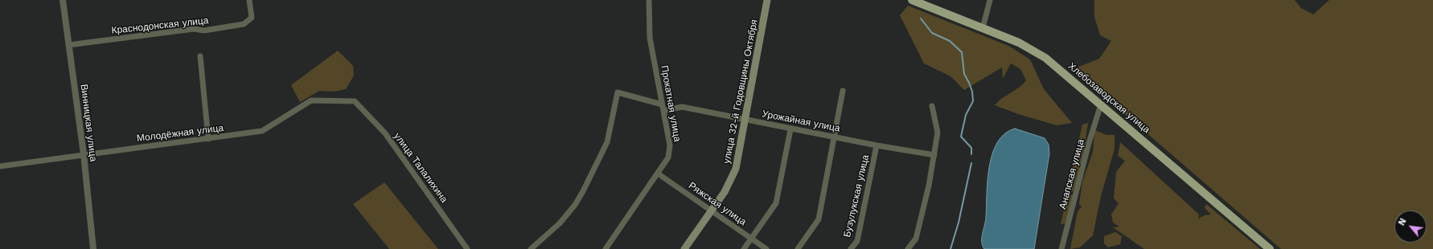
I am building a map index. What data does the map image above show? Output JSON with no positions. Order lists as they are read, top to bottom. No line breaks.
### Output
{"streets":{"main road":["улица 32-й Годовщины Октября","Хлебозаводская улица"],"street":["Краснодонская улица","Прокатная улица","Урожайная улица","Винницкая улица","Молодёжная улица","улица Талалихина","Анапская улица","Бузулукская улица","Ряжская улица"]},"crossings":[["Краснодонская улица","Винницкая улица"],["улица 32-й Годовщины Октября","Урожайная улица"],["улица 32-й Годовщины Октября","Ряжская улица"],["Хлебозаводская улица","Анапская улица"],["Прокатная улица","Урожайная улица"],["Прокатная улица","Ряжская улица"],["Урожайная улица","Бузулукская улица"],["Винницкая улица","Молодёжная улица"],["Молодёжная улица","улица Талалихина"]],"north":"top left"}
